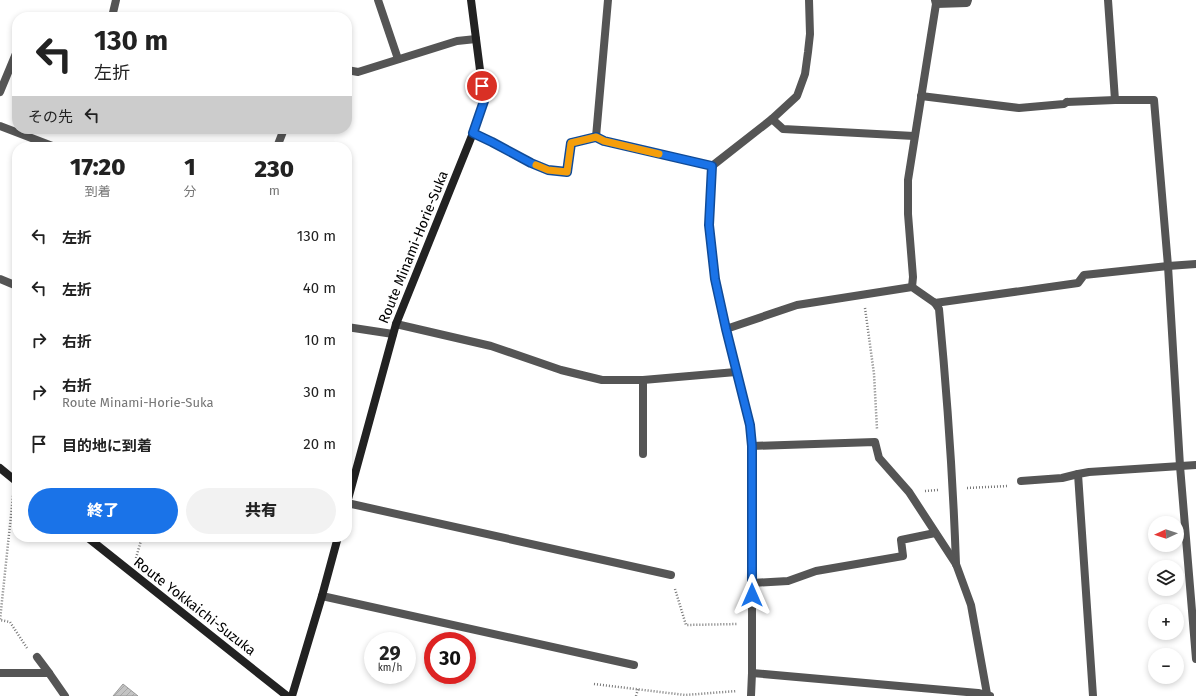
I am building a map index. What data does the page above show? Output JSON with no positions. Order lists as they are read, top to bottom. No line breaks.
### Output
{"streets":{"main road":["Route Minami-Horie-Suka","Route Yokkaichi-Suzuka"]},"north":"left","page":{"turn":["130 m","左折"],"then":"その先","eta":["17:20","到着","1","分","230","m"],"list":[{"name":"左折","value":"130 m"},{"name":"左折","value":"40 m"},{"name":"右折","value":"10 m"},{"name":"右折","note":"Route Minami-Horie-Suka","value":"30 m"},{"name":"目的地に到着","value":"20 m"}],"buttons":["終了","共有"],"map_buttons":["+","−"],"speed":"29 km/h","limit":"30"}}
